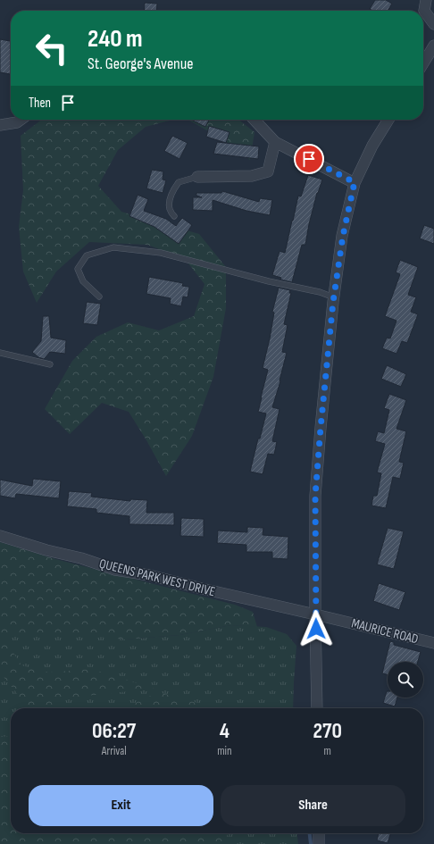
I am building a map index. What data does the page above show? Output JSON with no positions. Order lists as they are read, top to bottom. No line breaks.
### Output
{"streets":{"street":["QUEENS PARK WEST DRIVE","MAURICE ROAD"]},"crossings":[["QUEENS PARK WEST DRIVE","MAURICE ROAD"]],"page":{"turn":["240 m","St. George's Avenue"],"then":"Then","eta":["06:27","Arrival","4","min","270","m"],"buttons":["Exit","Share"]}}
